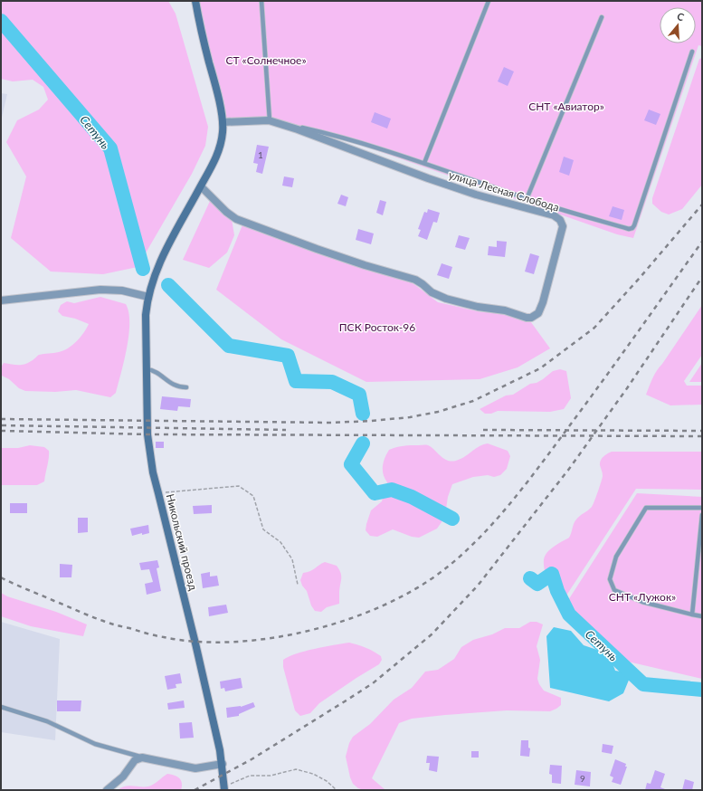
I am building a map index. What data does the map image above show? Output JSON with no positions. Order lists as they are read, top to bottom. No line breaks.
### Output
{"streets":{"main road":["Никольский проезд"],"street":["улица Лесная Слобода"]},"crossings":[["улица Лесная Слобода","Никольский проезд"]],"water":["Сетунь"],"parks":["СТ «Солнечное»","СНТ «Авиатор»","ПСК Росток-96","СНТ «Лужок»"],"house_numbers":["1","9"],"north":"top"}
